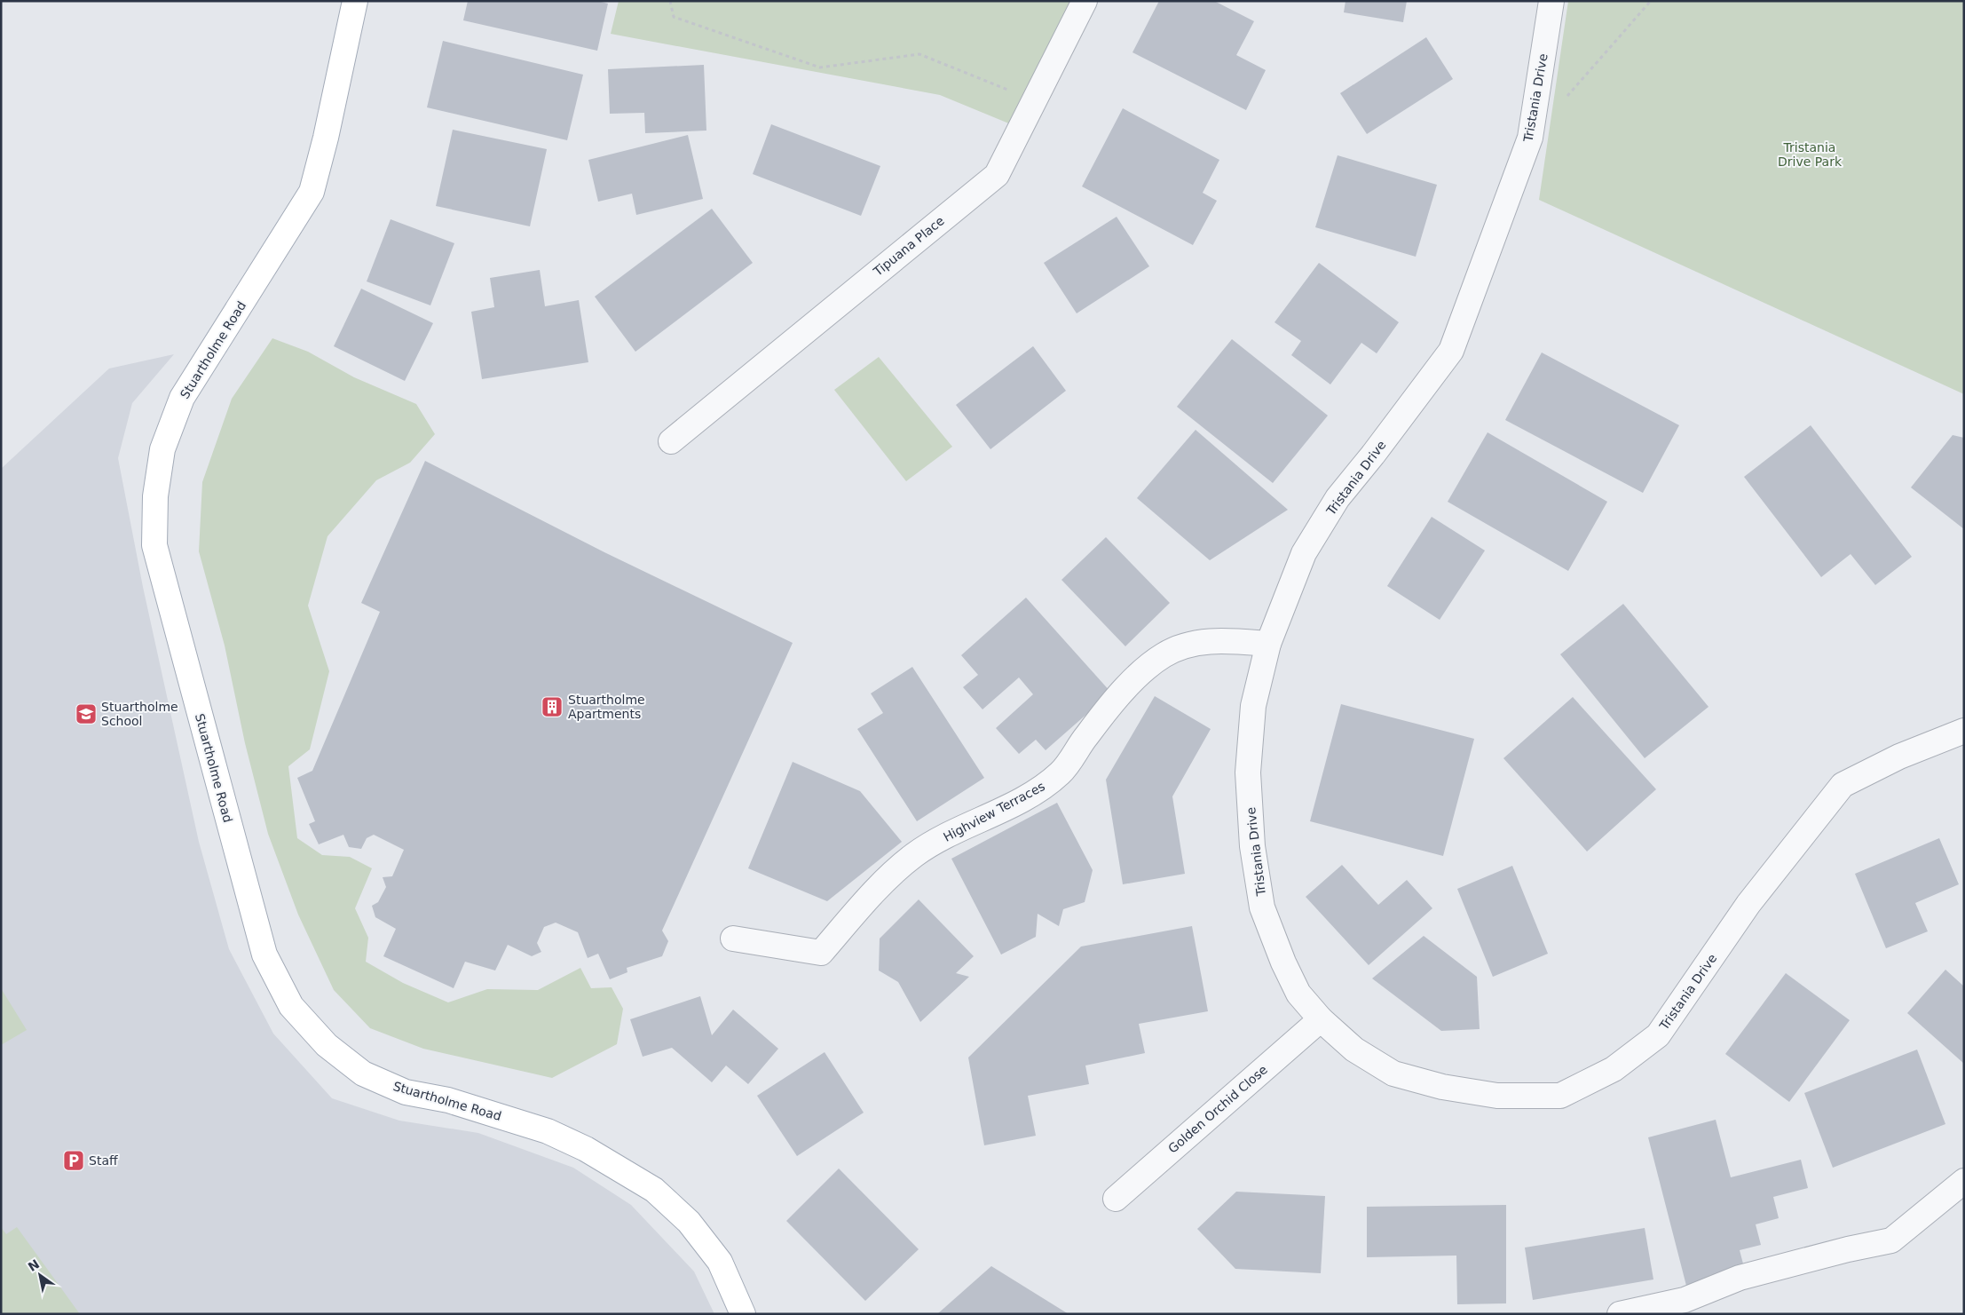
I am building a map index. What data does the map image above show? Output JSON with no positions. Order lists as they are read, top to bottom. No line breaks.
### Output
{"streets":{"main road":["Stuartholme Road"],"street":["Tristania Drive","Tipuana Place","Highview Terraces","Golden Orchid Close"]},"crossings":[["Tristania Drive","Highview Terraces"],["Tristania Drive","Golden Orchid Close"]],"parks":["Tristania Drive Park"],"places":{"building":["Stuartholme Apartments"],"school or university":["Stuartholme School"],"parking":["Staff"]},"north":"top left"}
